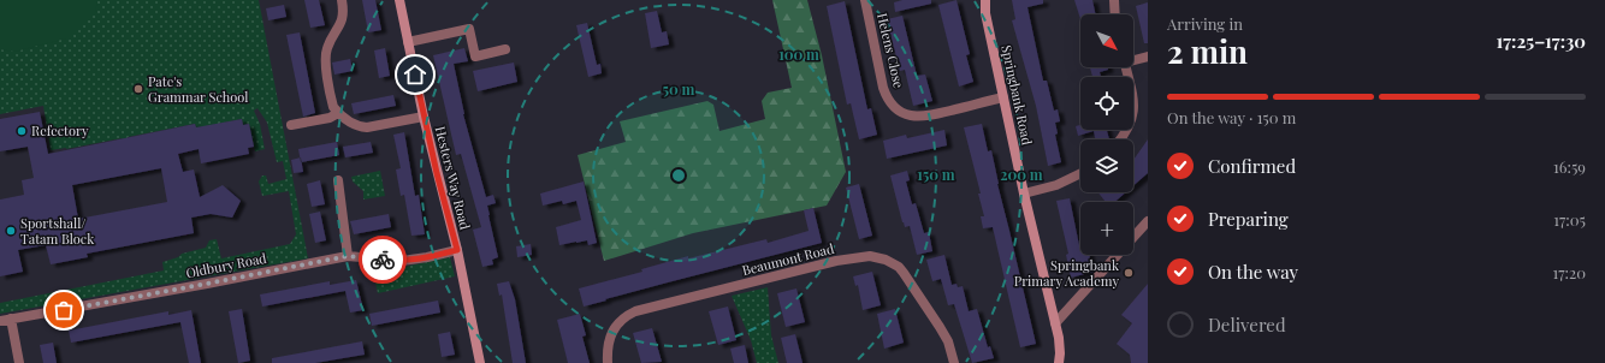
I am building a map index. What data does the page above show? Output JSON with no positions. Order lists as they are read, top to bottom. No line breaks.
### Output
{"streets":{"street":["Helens Close","Springbank Road","Hesters Way Road","Beaumont Road","Oldbury Road"]},"crossings":[["Helens Close","Springbank Road"],["Hesters Way Road","Oldbury Road"]],"places":["Pate's Grammar School","Refectory","Sportshall/ Tatam Block","Springbank Primary Academy"],"north":"bottom right","page":{"heading":["2 min","Arriving in","17:25–17:30"],"map_buttons":"+","bar":"On the way · 150 m","list":[["Confirmed","16:59"],["Preparing","17:05"],["On the way","17:20"],"Delivered"]},"rings":["100 m","50 m","150 m","200 m"]}
